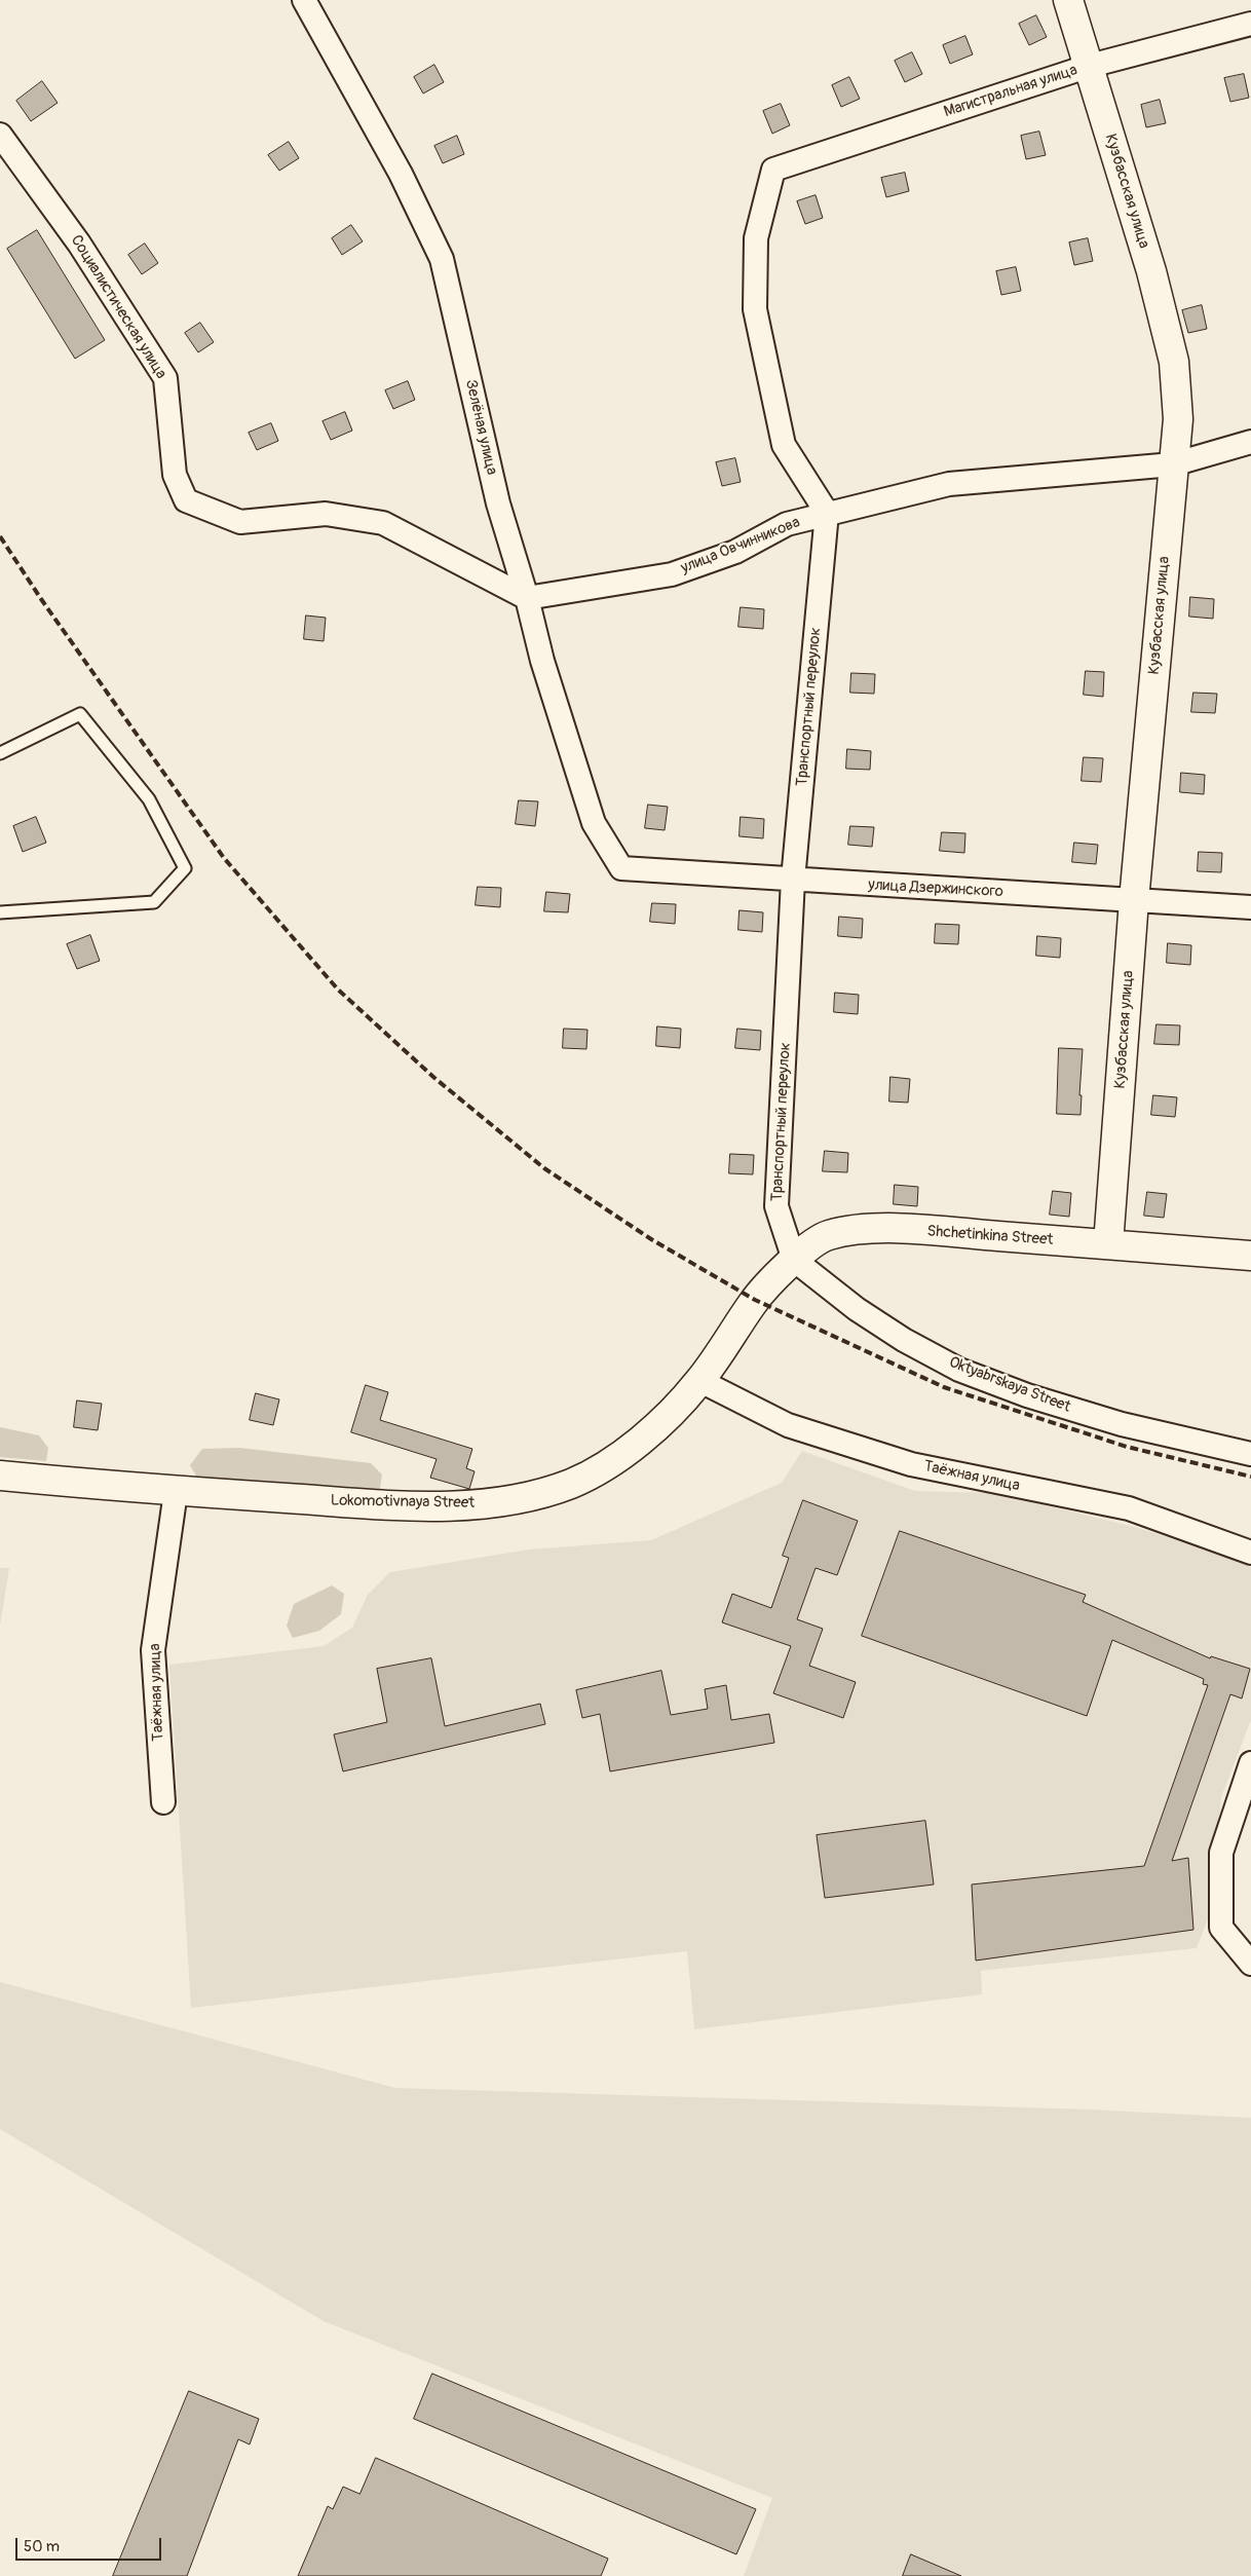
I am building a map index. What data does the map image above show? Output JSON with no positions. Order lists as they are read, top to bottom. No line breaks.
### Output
{"streets":{"street":["Магистральная улица","Кузбасская улица","Социалистическая улица","Зелёная улица","улица Овчинникова","Транспортный переулок","улица Дзержинского","Shchetinkina Street","Oktyabrskaya Street","Таёжная улица","Lokomotivnaya Street"]},"crossings":[["Магистральная улица","Кузбасская улица"],["Магистральная улица","улица Овчинникова"],["Магистральная улица","Транспортный переулок"],["Кузбасская улица","улица Овчинникова"],["Кузбасская улица","улица Дзержинского"],["Кузбасская улица","Shchetinkina Street"],["Социалистическая улица","Зелёная улица"],["Социалистическая улица","улица Овчинникова"],["Зелёная улица","улица Овчинникова"],["Зелёная улица","улица Дзержинского"],["улица Овчинникова","Транспортный переулок"],["Транспортный переулок","улица Дзержинского"],["Транспортный переулок","Shchetinkina Street"],["Транспортный переулок","Oktyabrskaya Street"],["Shchetinkina Street","Oktyabrskaya Street"],["Shchetinkina Street","Lokomotivnaya Street"],["Таёжная улица","Lokomotivnaya Street"]],"scale_bar":"50 m"}
